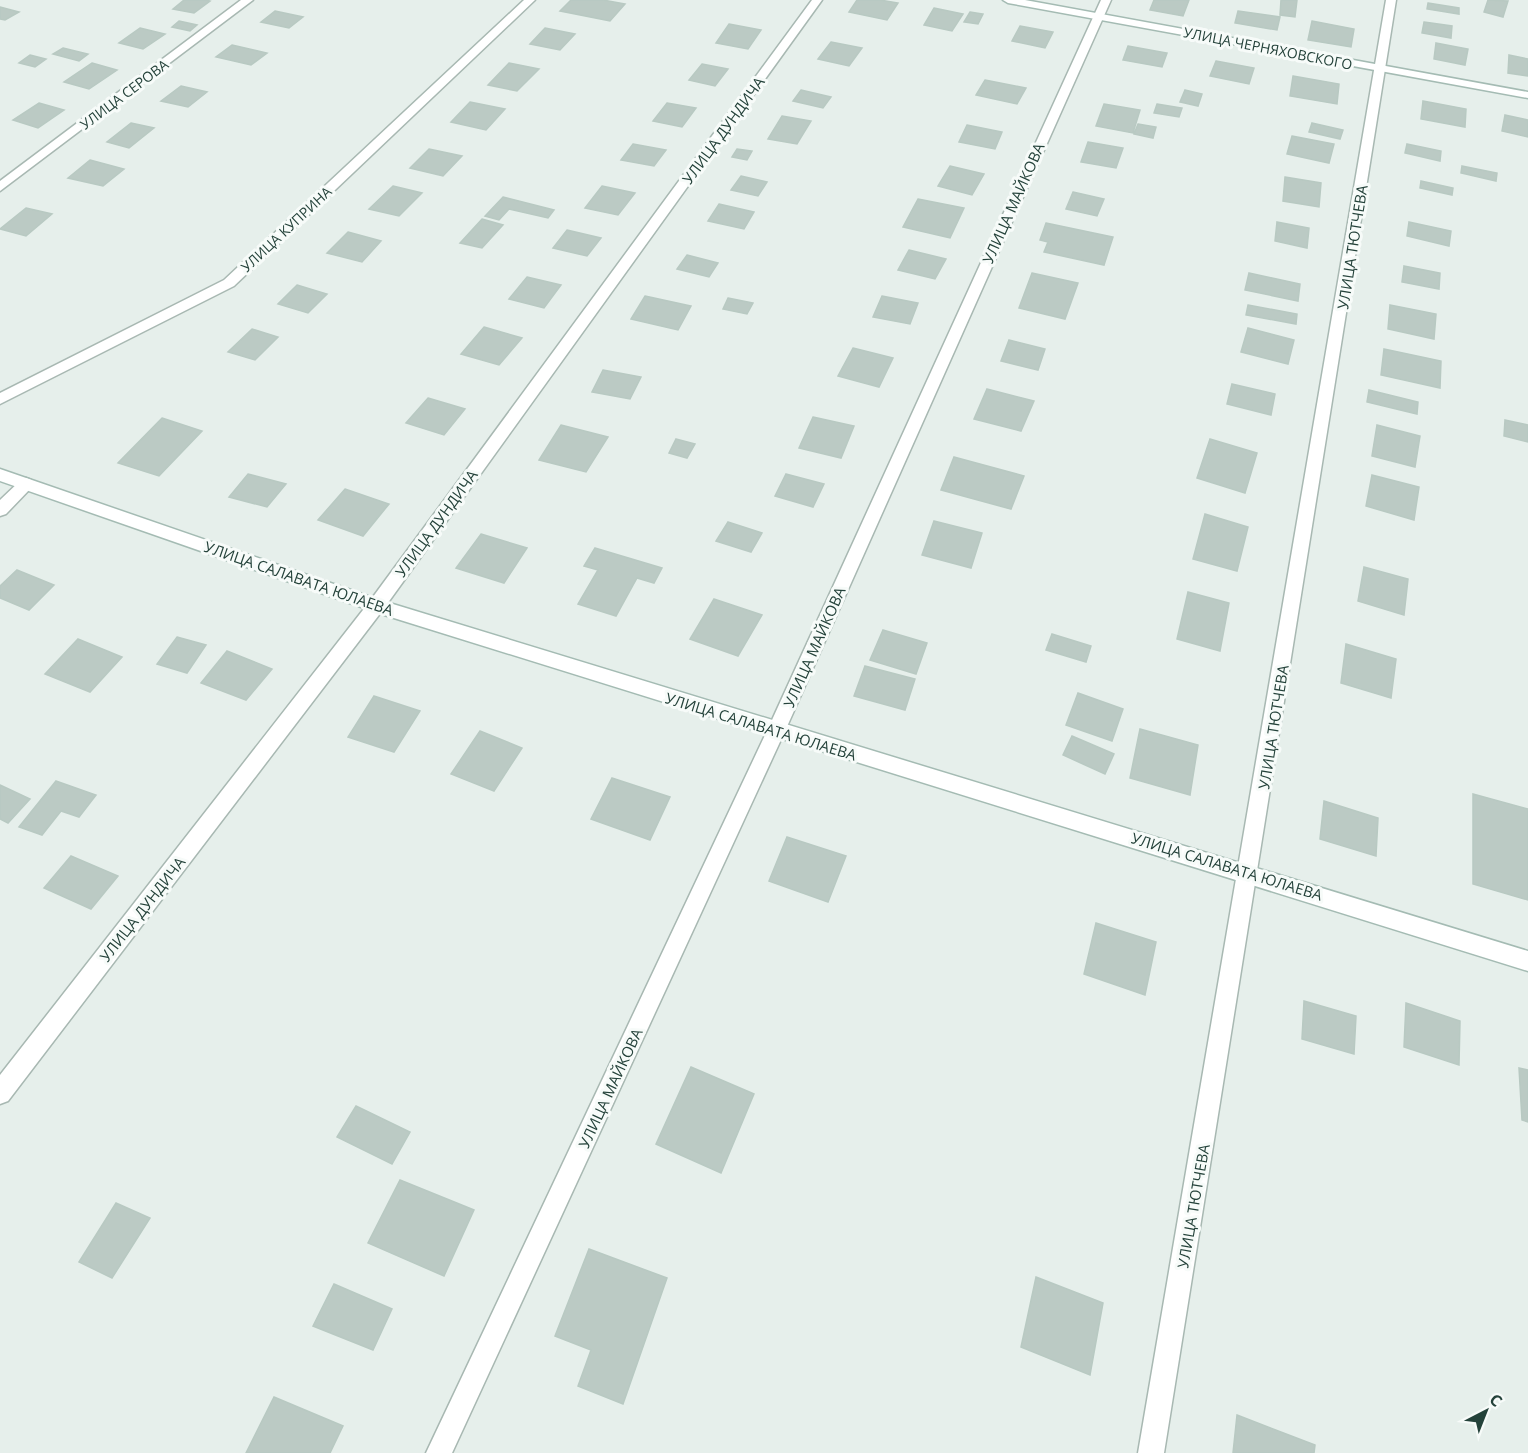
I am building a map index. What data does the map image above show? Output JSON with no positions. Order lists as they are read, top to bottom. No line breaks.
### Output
{"streets":{"street":["УЛИЦА ЧЕРНЯХОВСКОГО","УЛИЦА СЕРОВА","УЛИЦА ДУНДИЧА","УЛИЦА МАЙКОВА","УЛИЦА КУПРИНА","УЛИЦА ТЮТЧЕВА","УЛИЦА САЛАВАТА ЮЛАЕВА"]},"crossings":[["УЛИЦА ЧЕРНЯХОВСКОГО","УЛИЦА МАЙКОВА"],["УЛИЦА ЧЕРНЯХОВСКОГО","УЛИЦА ТЮТЧЕВА"],["УЛИЦА ДУНДИЧА","УЛИЦА САЛАВАТА ЮЛАЕВА"],["УЛИЦА МАЙКОВА","УЛИЦА САЛАВАТА ЮЛАЕВА"],["УЛИЦА ТЮТЧЕВА","УЛИЦА САЛАВАТА ЮЛАЕВА"]],"north":"top right"}
